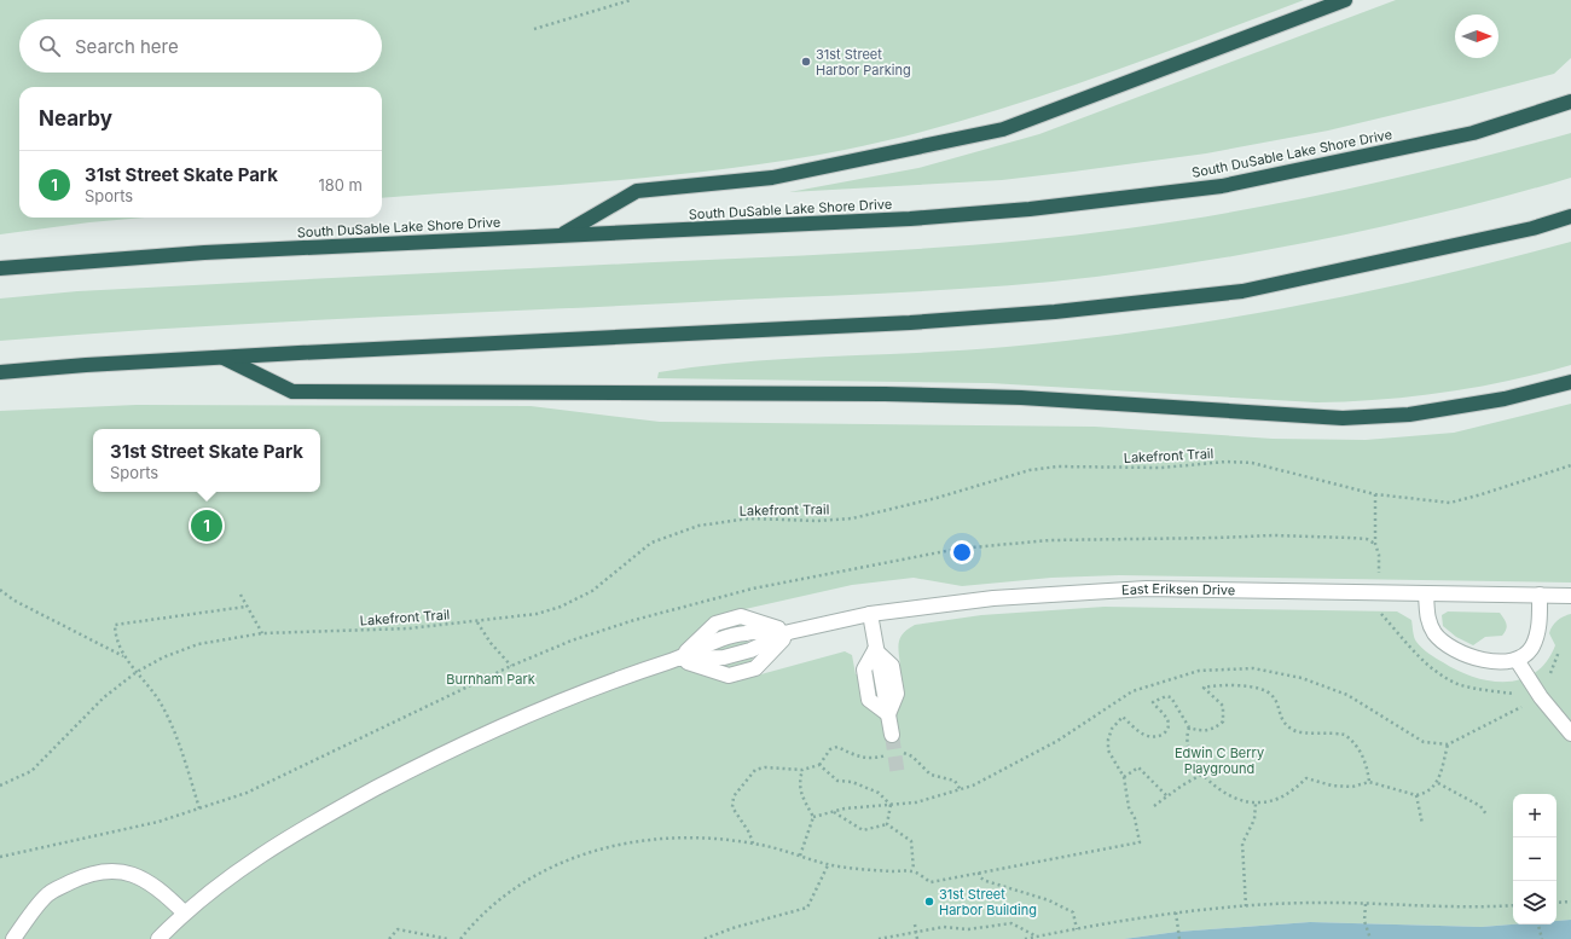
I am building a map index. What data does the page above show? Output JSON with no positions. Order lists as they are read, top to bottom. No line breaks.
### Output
{"streets":{"highway":["South DuSable Lake Shore Drive"],"street":["East Eriksen Drive"],"path":["Lakefront Trail"]},"parks":["Burnham Park","Edwin C Berry Playground"],"places":["31st Street Harbor Parking","31st Street Harbor Building"],"north":"right","page":{"search":"Search here","heading":"Nearby","list":[{"mark":"1","name":"31st Street Skate Park","note":"Sports","value":"180 m"}],"popup":["31st Street Skate Park","Sports"],"pins":"1","map_buttons":["+","−"]}}
